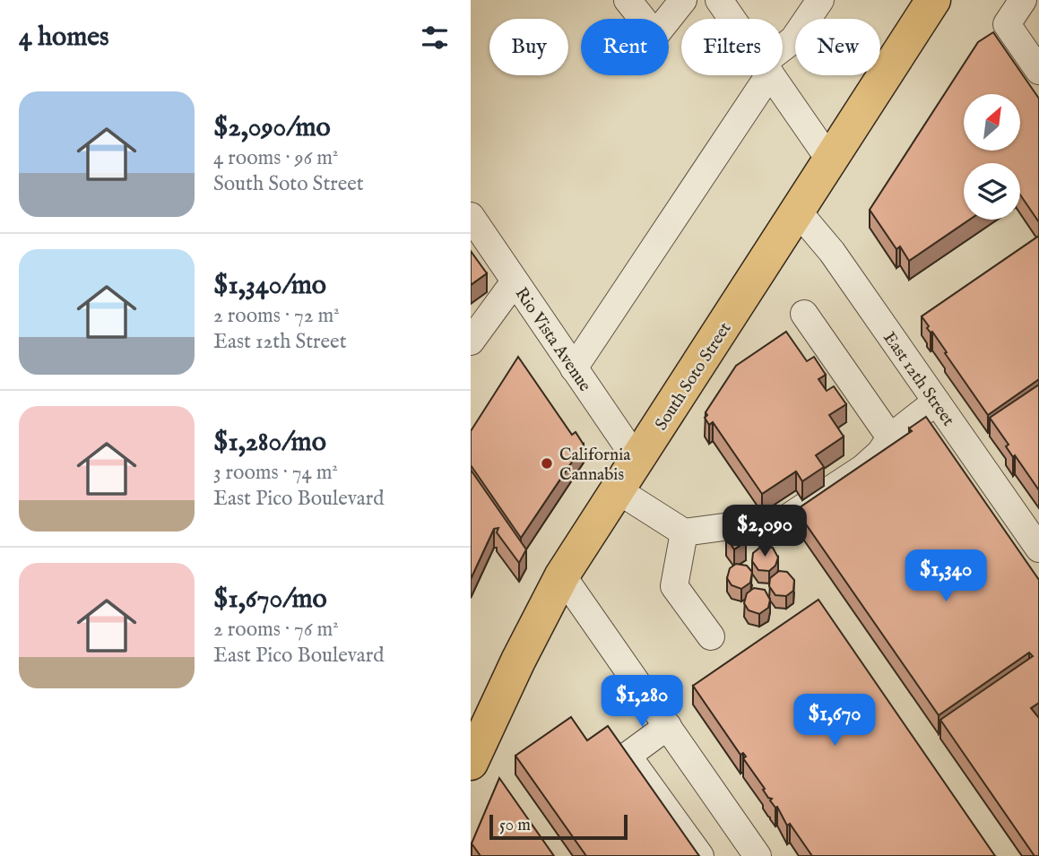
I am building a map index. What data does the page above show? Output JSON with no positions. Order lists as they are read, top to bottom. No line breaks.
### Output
{"streets":{"main road":["South Soto Street"],"street":["Rio Vista Avenue","East 12th Street"]},"crossings":[["Rio Vista Avenue","South Soto Street"],["South Soto Street","East 12th Street"]],"places":["California Cannabis"],"scale_bar":"50 m","north":"top right","page":{"heading":"4 homes","chip":["Buy","Rent","Filters","New"],"list":[{"name":"$2,090/mo","note":"4 rooms · 96 m² · South Soto Street"},{"name":"$1,340/mo","note":"2 rooms · 72 m² · East 12th Street"},{"name":"$1,280/mo","note":"3 rooms · 74 m² · East Pico Boulevard"},{"name":"$1,670/mo","note":"2 rooms · 76 m² · East Pico Boulevard"}],"price":["$2,090","$1,340","$1,280","$1,670"],"scale":"50 m"}}
